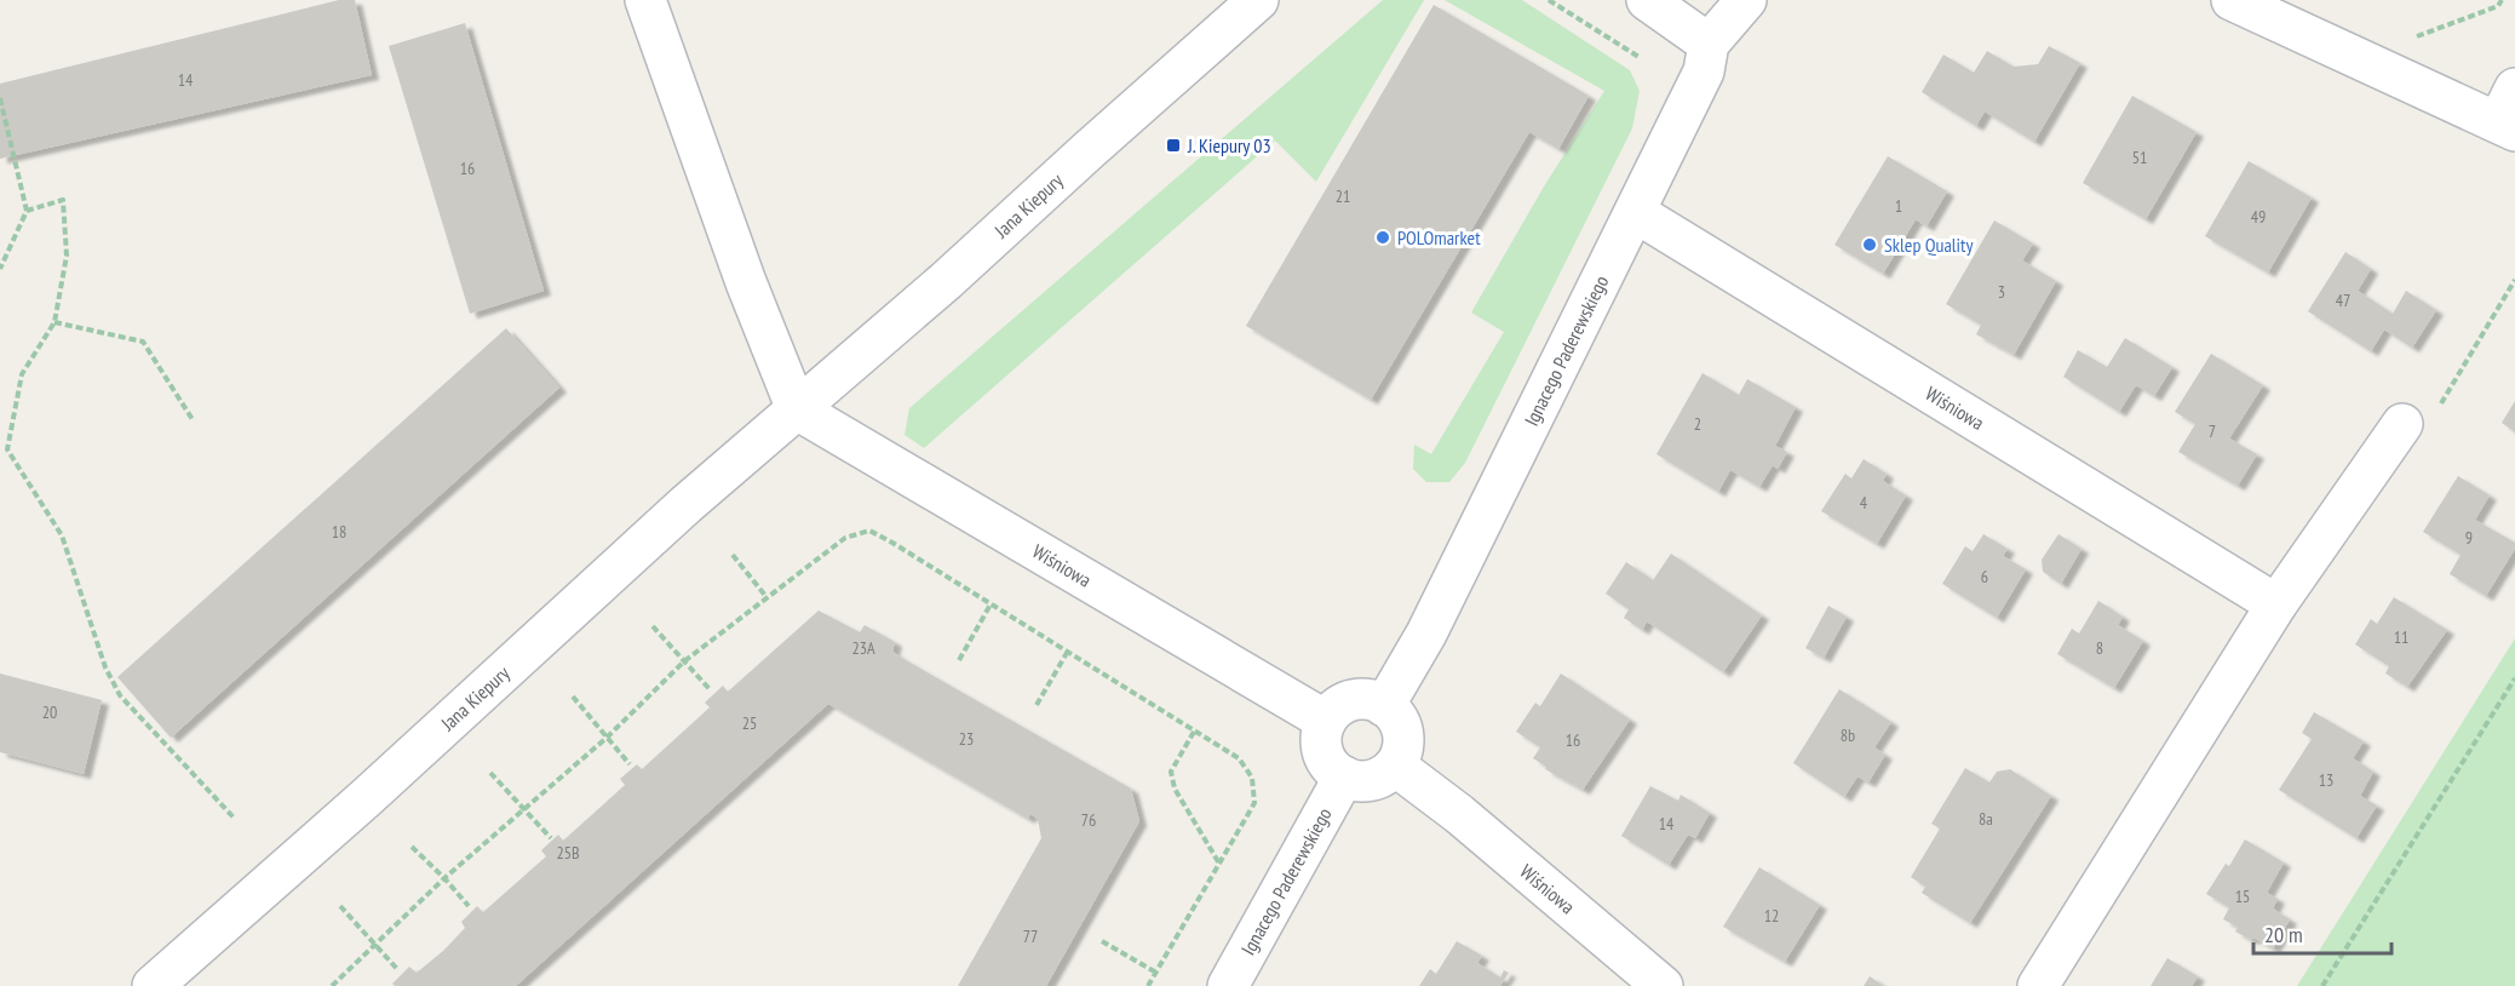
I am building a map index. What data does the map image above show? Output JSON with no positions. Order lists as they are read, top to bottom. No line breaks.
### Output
{"streets":{"street":["Jana Kiepury","Ignacego Paderewskiego","Wiśniowa"]},"crossings":[["Jana Kiepury","Wiśniowa"],["Ignacego Paderewskiego","Wiśniowa"]],"places":{"transit":["J. Kiepury 03"],"other":["POLOmarket","Sklep Quality"]},"house_numbers":["14","51","16","21","1","49","3","47","2","7","4","18","9","6","11","23A","8","20","25","8b","23","16","13","8a","76","14","25B","15","12","77"],"scale_bar":"20 m"}
